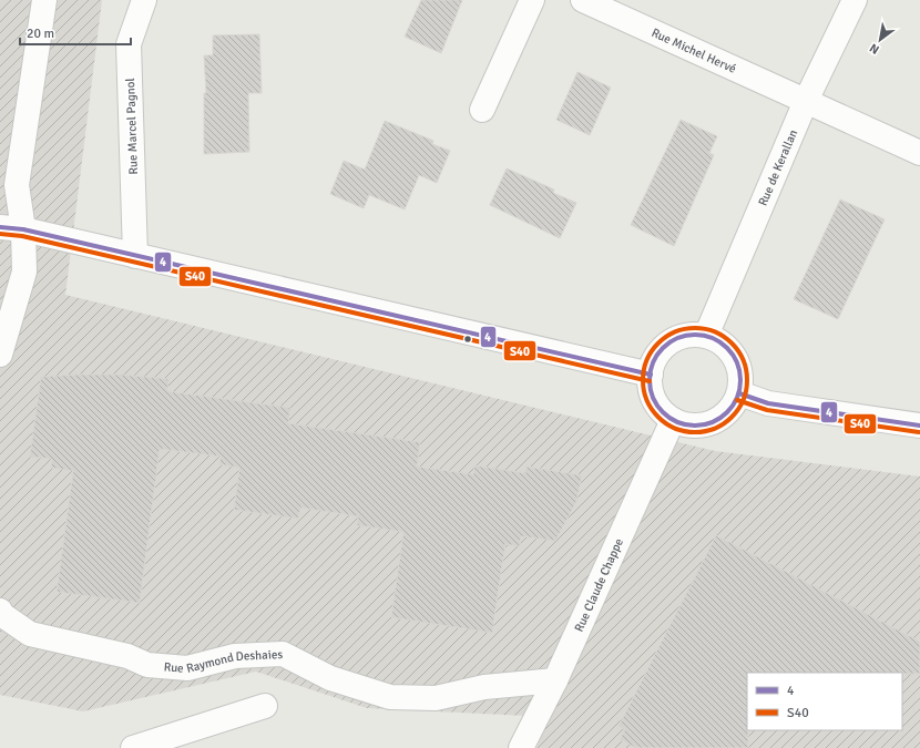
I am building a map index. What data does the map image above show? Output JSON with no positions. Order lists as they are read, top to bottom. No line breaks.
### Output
{"streets":{"street":["Rue Michel Hervé","Rue Marcel Pagnol","Rue de Kerallan","Rue Claude Chappe","Rue Raymond Deshaies"]},"crossings":[["Rue Michel Hervé","Rue de Kerallan"],["Rue de Kerallan","Rue Claude Chappe"],["Rue Claude Chappe","Rue Raymond Deshaies"]],"lines":["transit line 4","transit line S40"],"legend":["4","S40"],"scale_bar":"20 m","north":"bottom left"}
